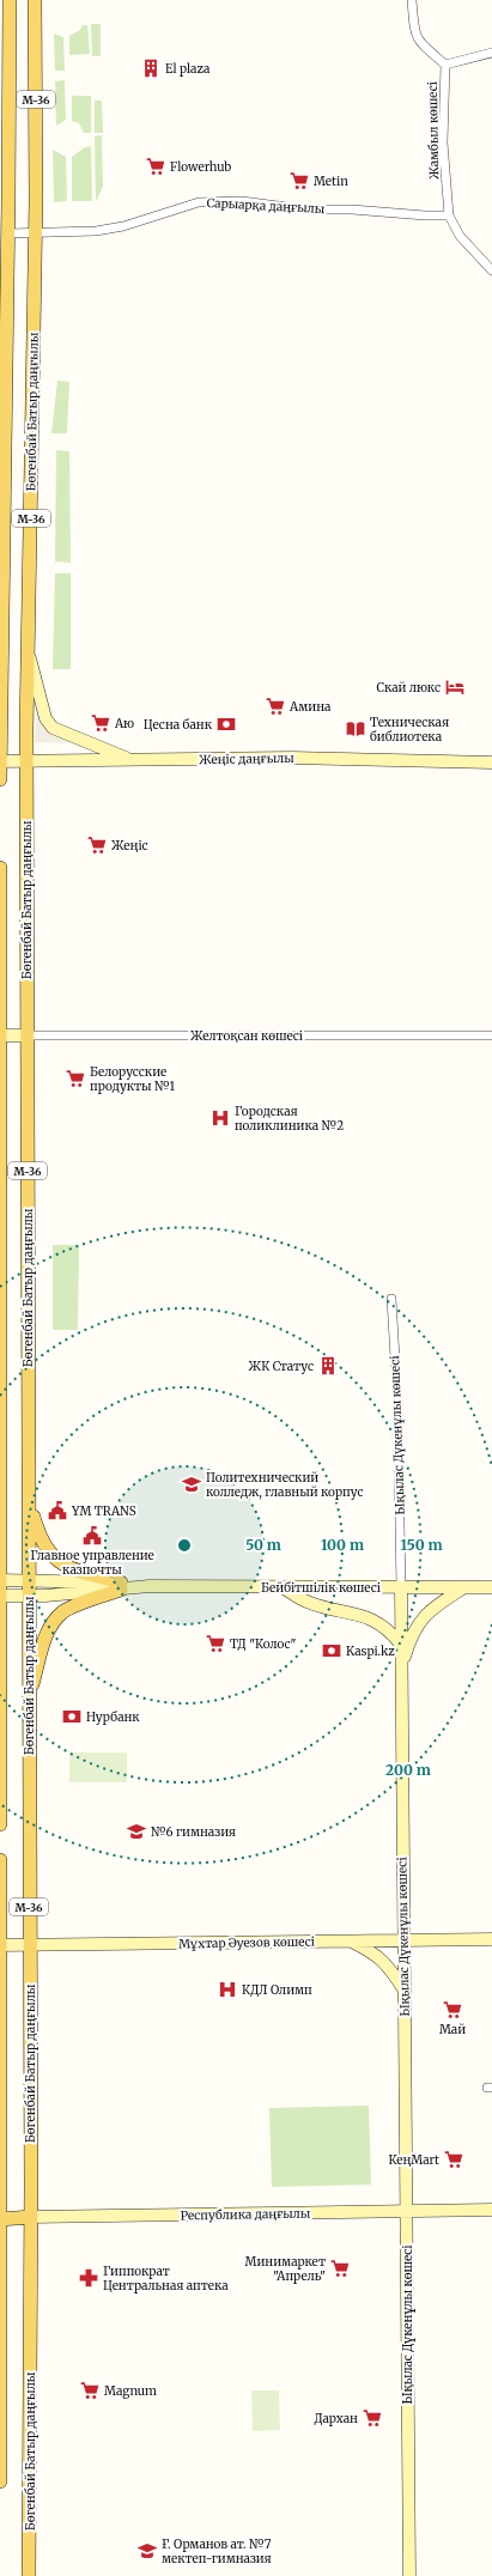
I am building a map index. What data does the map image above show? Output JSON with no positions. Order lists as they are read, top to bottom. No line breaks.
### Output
{"streets":{"main road":["M-36","Бөгенбай Батыр даңғылы","Жеңіс даңғылы","Желтоқсан көшесі","Ықылас Дүкенұлы көшесі","Бейбітшілік көшесі","Мұхтар Әуезов көшесі","Республика даңғылы"],"street":["Жамбыл көшесі","Сарыарқа даңғылы"]},"crossings":[["M-36","Сарыарқа даңғылы"],["M-36","Жеңіс даңғылы"],["M-36","Желтоқсан көшесі"],["M-36","Бейбітшілік көшесі"],["M-36","Мұхтар Әуезов көшесі"],["M-36","Республика даңғылы"],["Жамбыл көшесі","Сарыарқа даңғылы"],["Сарыарқа даңғылы","Бөгенбай Батыр даңғылы"],["Бөгенбай Батыр даңғылы","Жеңіс даңғылы"],["Бөгенбай Батыр даңғылы","Желтоқсан көшесі"],["Бөгенбай Батыр даңғылы","Бейбітшілік көшесі"],["Бөгенбай Батыр даңғылы","Мұхтар Әуезов көшесі"],["Бөгенбай Батыр даңғылы","Республика даңғылы"],["Ықылас Дүкенұлы көшесі","Бейбітшілік көшесі"],["Ықылас Дүкенұлы көшесі","Мұхтар Әуезов көшесі"],["Ықылас Дүкенұлы көшесі","Республика даңғылы"]],"places":{"building":["El plaza","ЖК Статус"],"supermarket":["Flowerhub","Metin","Амина","Аю","Жеңіс","Белорусские продукты №1","ТД \"Колос\"","Май","КеңMart","Минимаркет \"Апрель\"","Magnum","Дархан"],"hotel":["Скай люкс"],"bank":["Цесна банк","Kaspi.kz","Нурбанк"],"library":["Техническая библиотека"],"hospital":["Городская поликлиника №2","КДЛ Олимп"],"school or university":["Политехнический колледж, главный корпус","№6 гимназия","Ғ. Орманов ат. №7 мектеп-гимназия"],"public building":["YM TRANS","Главное управление казпочты"],"pharmacy":["Гиппократ Центральная аптека"]},"rings":["50 m","100 m","150 m","200 m"]}
